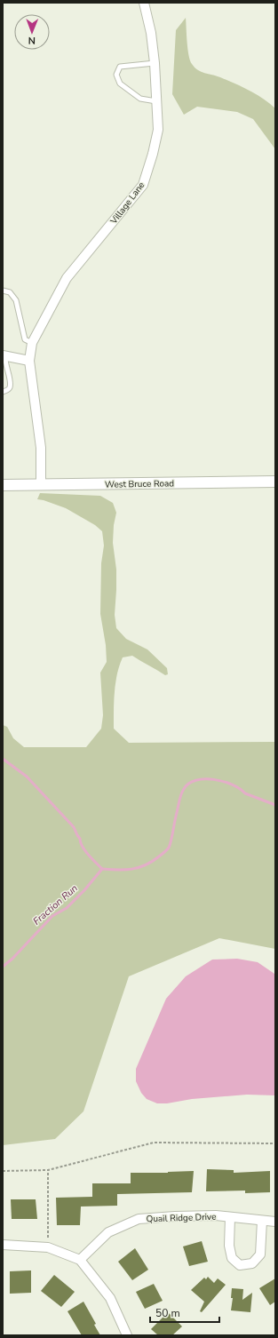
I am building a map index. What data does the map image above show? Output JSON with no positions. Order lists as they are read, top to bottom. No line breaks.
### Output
{"streets":{"street":["Village Lane","West Bruce Road","Quail Ridge Drive"]},"crossings":[["Village Lane","West Bruce Road"]],"water":["Fraction Run"],"scale_bar":"50 m","north":"bottom"}
